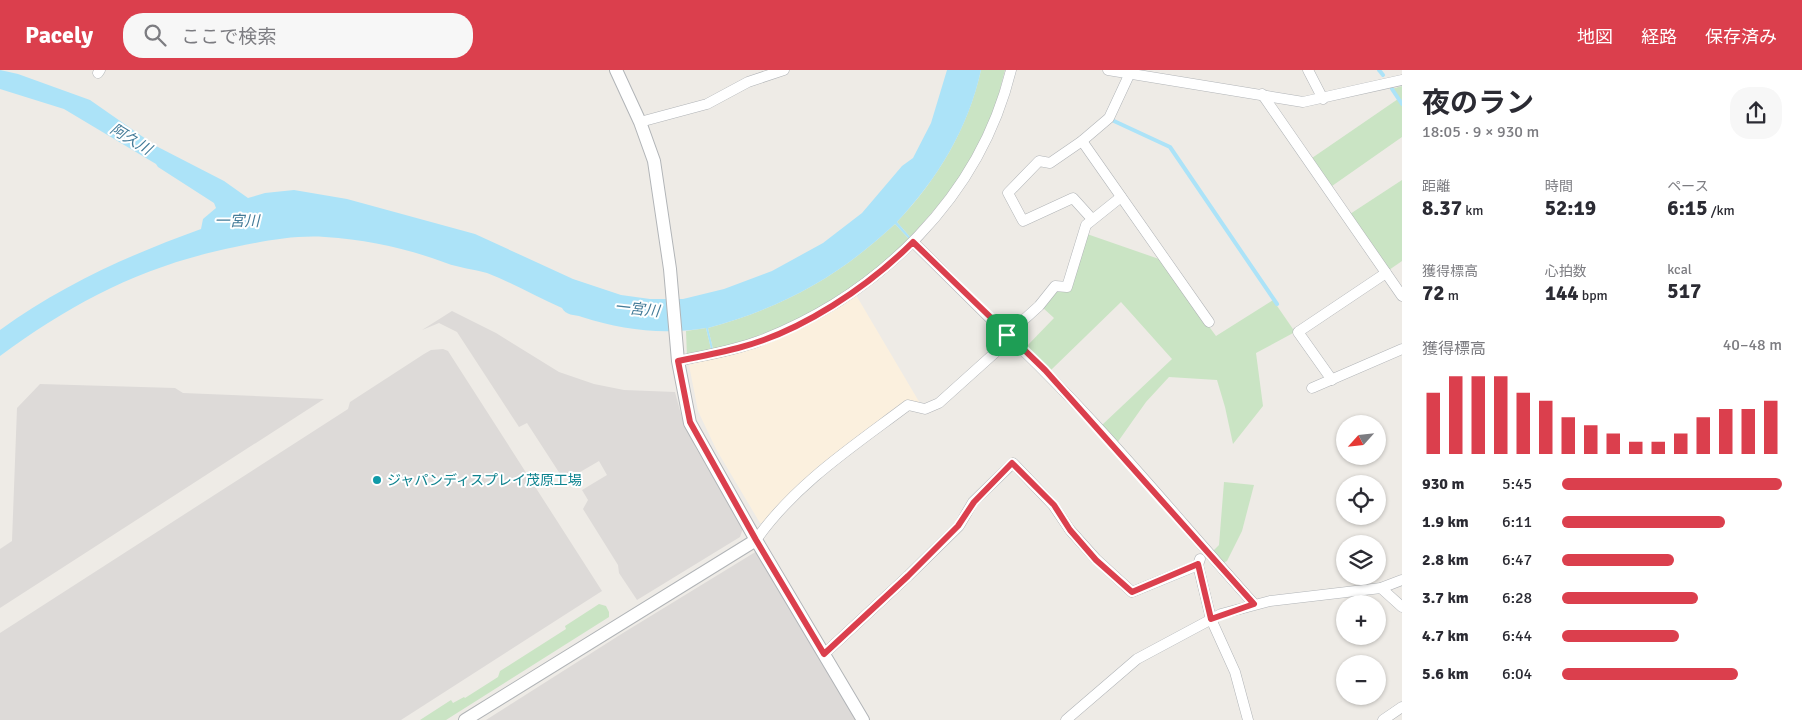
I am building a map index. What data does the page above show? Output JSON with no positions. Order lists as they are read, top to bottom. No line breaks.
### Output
{"water":["阿久川","一宮川"],"places":["ジャパンディスプレイ茂原工場"],"north":"bottom left","page":{"header":"Pacely","search":"ここで検索","nav":["地図","経路","保存済み"],"heading":["夜のラン","18:05 · 9 × 930 m"],"stats":[["距離","8.37 km"],["時間","52:19"],["ペース","6:15 /km"],["獲得標高","72 m"],["心拍数","144 bpm"],["kcal","517"]],"chart":["獲得標高","40–48 m"],"map_buttons":["+","−"],"list":[{"name":"930 m","note":"5:45"},{"name":"1.9 km","note":"6:11"},{"name":"2.8 km","note":"6:47"},{"name":"3.7 km","note":"6:28"},{"name":"4.7 km","note":"6:44"},{"name":"5.6 km","note":"6:04"}]}}
